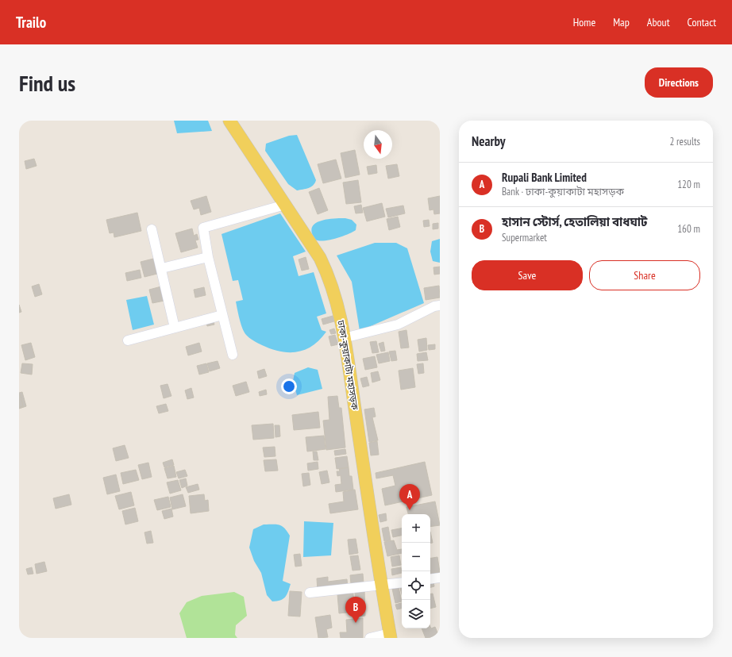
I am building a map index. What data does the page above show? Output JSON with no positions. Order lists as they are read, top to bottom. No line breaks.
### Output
{"streets":{"main road":["ঢাকা-কুয়াকাটা মহাসড়ক"]},"north":"bottom","page":{"header":"Trailo","nav":["Home","Map","About","Contact"],"buttons":["Directions",["Save","Share"]],"title":"Find us","heading":["Nearby","2 results"],"list":[{"mark":"A","name":"Rupali Bank Limited","note":"Bank · ঢাকা-কুয়াকাটা মহাসড়ক","value":"120 m"},{"mark":"B","name":"হাসান স্টোর্স, হেতালিয়া বাধঘাট","note":"Supermarket","value":"160 m"}],"pins":["A","B"],"map_buttons":["+","−"]}}
